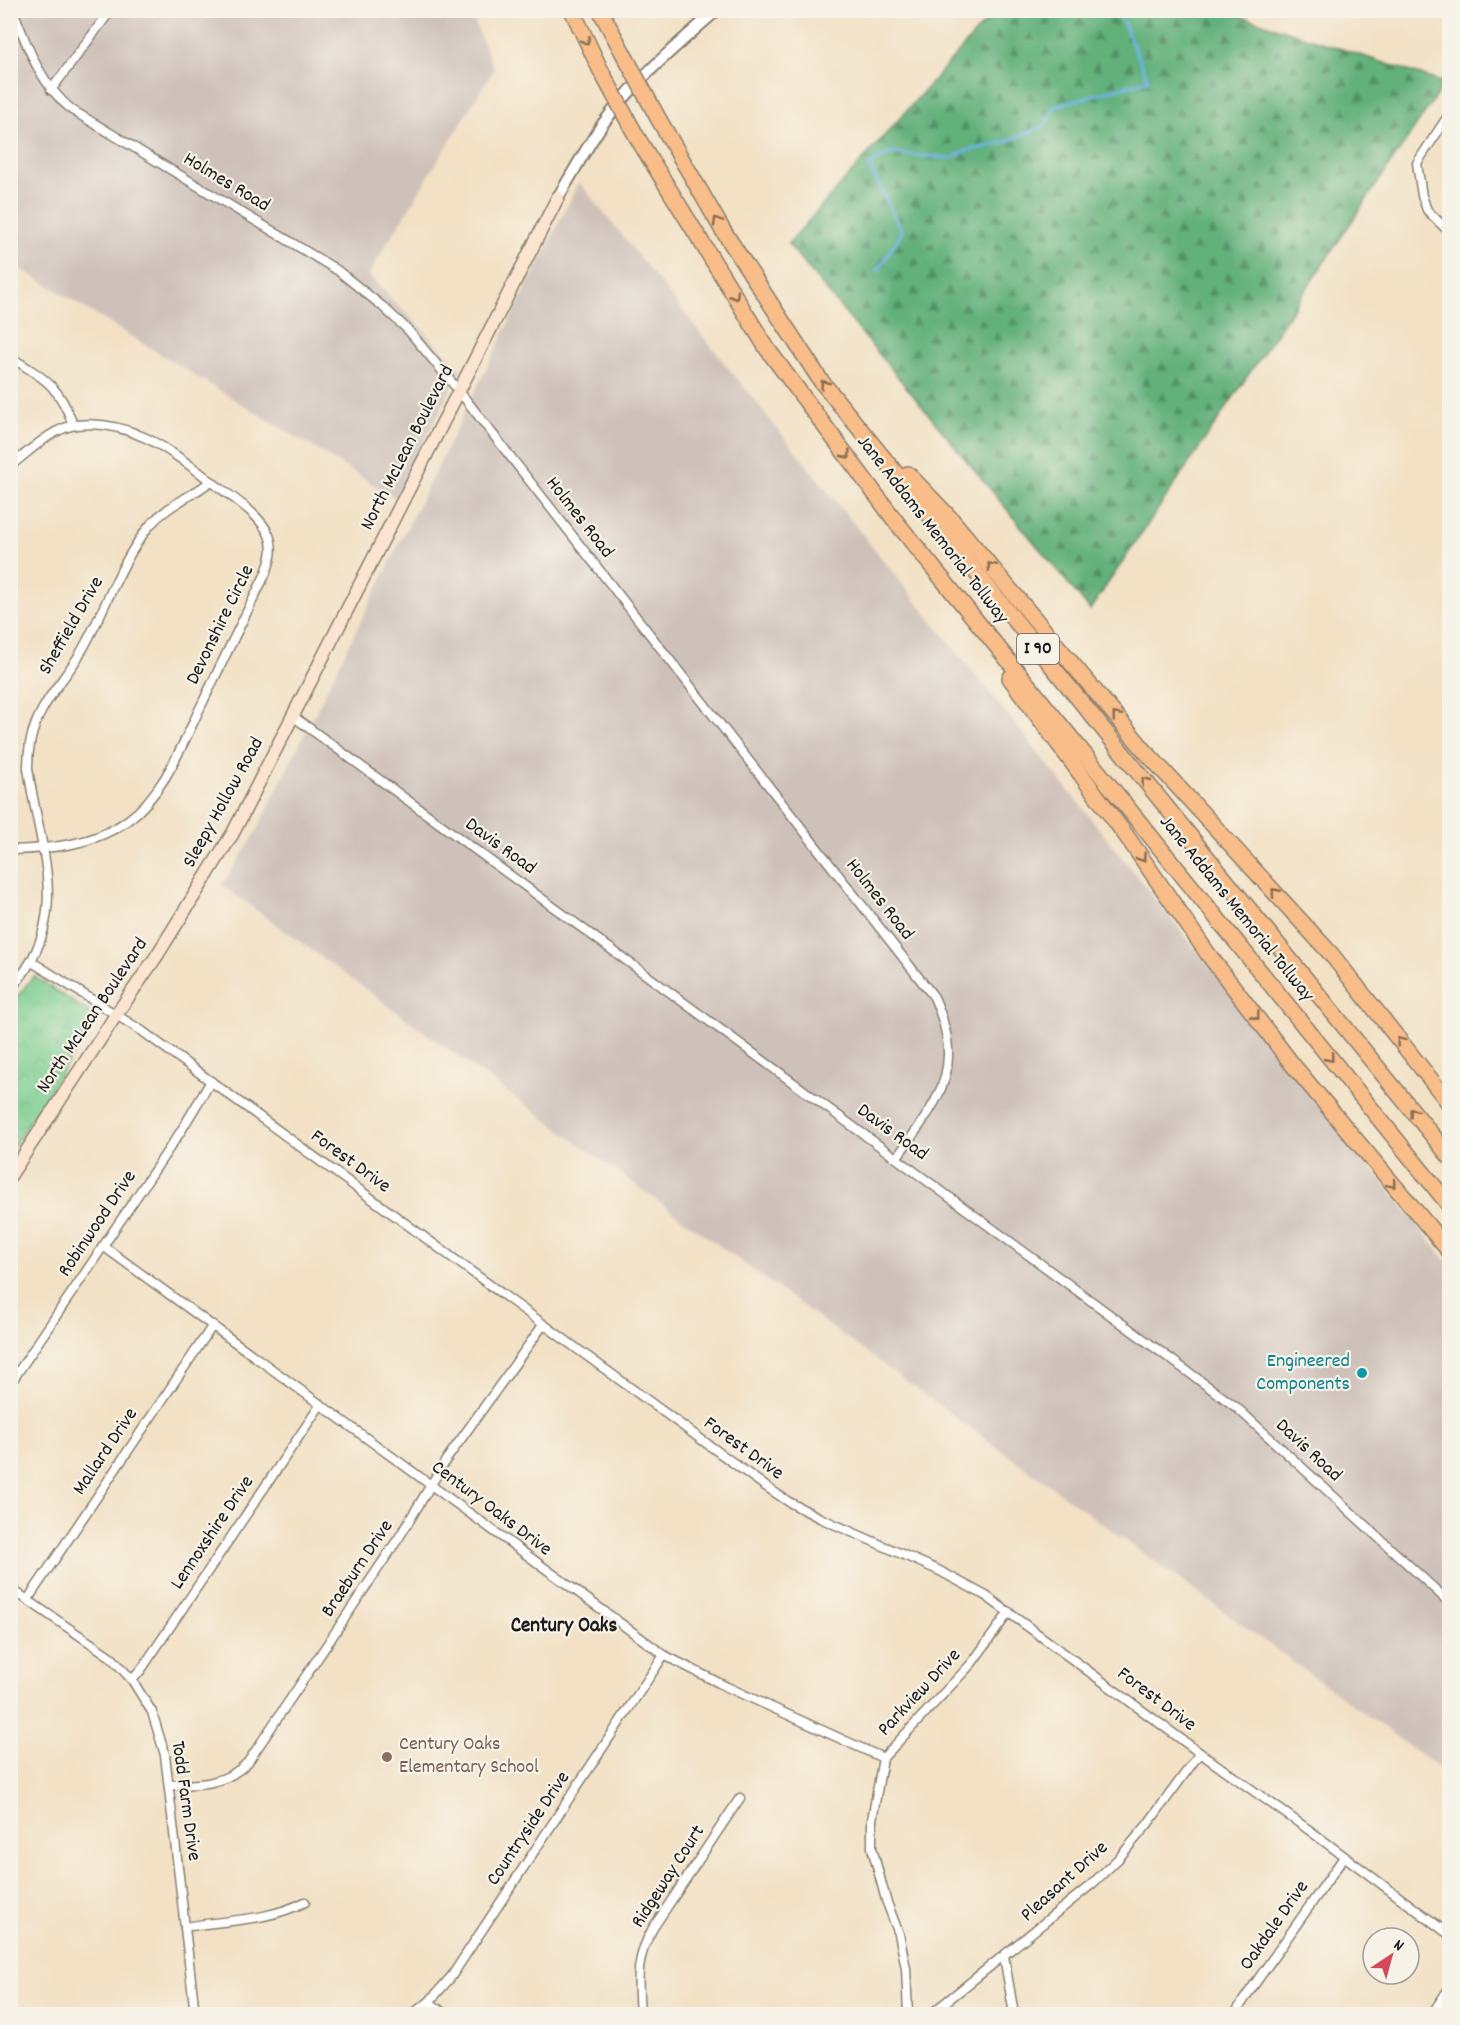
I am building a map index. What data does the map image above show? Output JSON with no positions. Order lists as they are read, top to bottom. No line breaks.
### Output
{"streets":{"highway":["Jane Addams Memorial Tollway","I 90"],"main road":["North McLean Boulevard","Sleepy Hollow Road"],"street":["Holmes Road","Devonshire Circle","Sheffield Drive","Davis Road","Forest Drive","Robinwood Drive","Mallard Drive","Century Oaks Drive","Lennoxshire Drive","Braeburn Drive","Parkview Drive","Todd Farm Drive","Countryside Drive","Ridgeway Court","Pleasant Drive","Oakdale Drive"]},"crossings":[["Holmes Road","North McLean Boulevard"],["Holmes Road","Davis Road"],["North McLean Boulevard","Sleepy Hollow Road"],["North McLean Boulevard","Davis Road"],["North McLean Boulevard","Forest Drive"],["Devonshire Circle","Sheffield Drive"],["Sheffield Drive","Forest Drive"],["Sleepy Hollow Road","Davis Road"],["Forest Drive","Robinwood Drive"],["Forest Drive","Braeburn Drive"],["Forest Drive","Parkview Drive"],["Forest Drive","Pleasant Drive"],["Forest Drive","Oakdale Drive"],["Robinwood Drive","Century Oaks Drive"],["Mallard Drive","Century Oaks Drive"],["Mallard Drive","Todd Farm Drive"],["Century Oaks Drive","Lennoxshire Drive"],["Century Oaks Drive","Braeburn Drive"],["Century Oaks Drive","Parkview Drive"],["Century Oaks Drive","Countryside Drive"],["Lennoxshire Drive","Todd Farm Drive"],["Braeburn Drive","Todd Farm Drive"]],"districts":["Century Oaks"],"places":["Engineered Components","Century Oaks Elementary School"],"north":"top right"}
